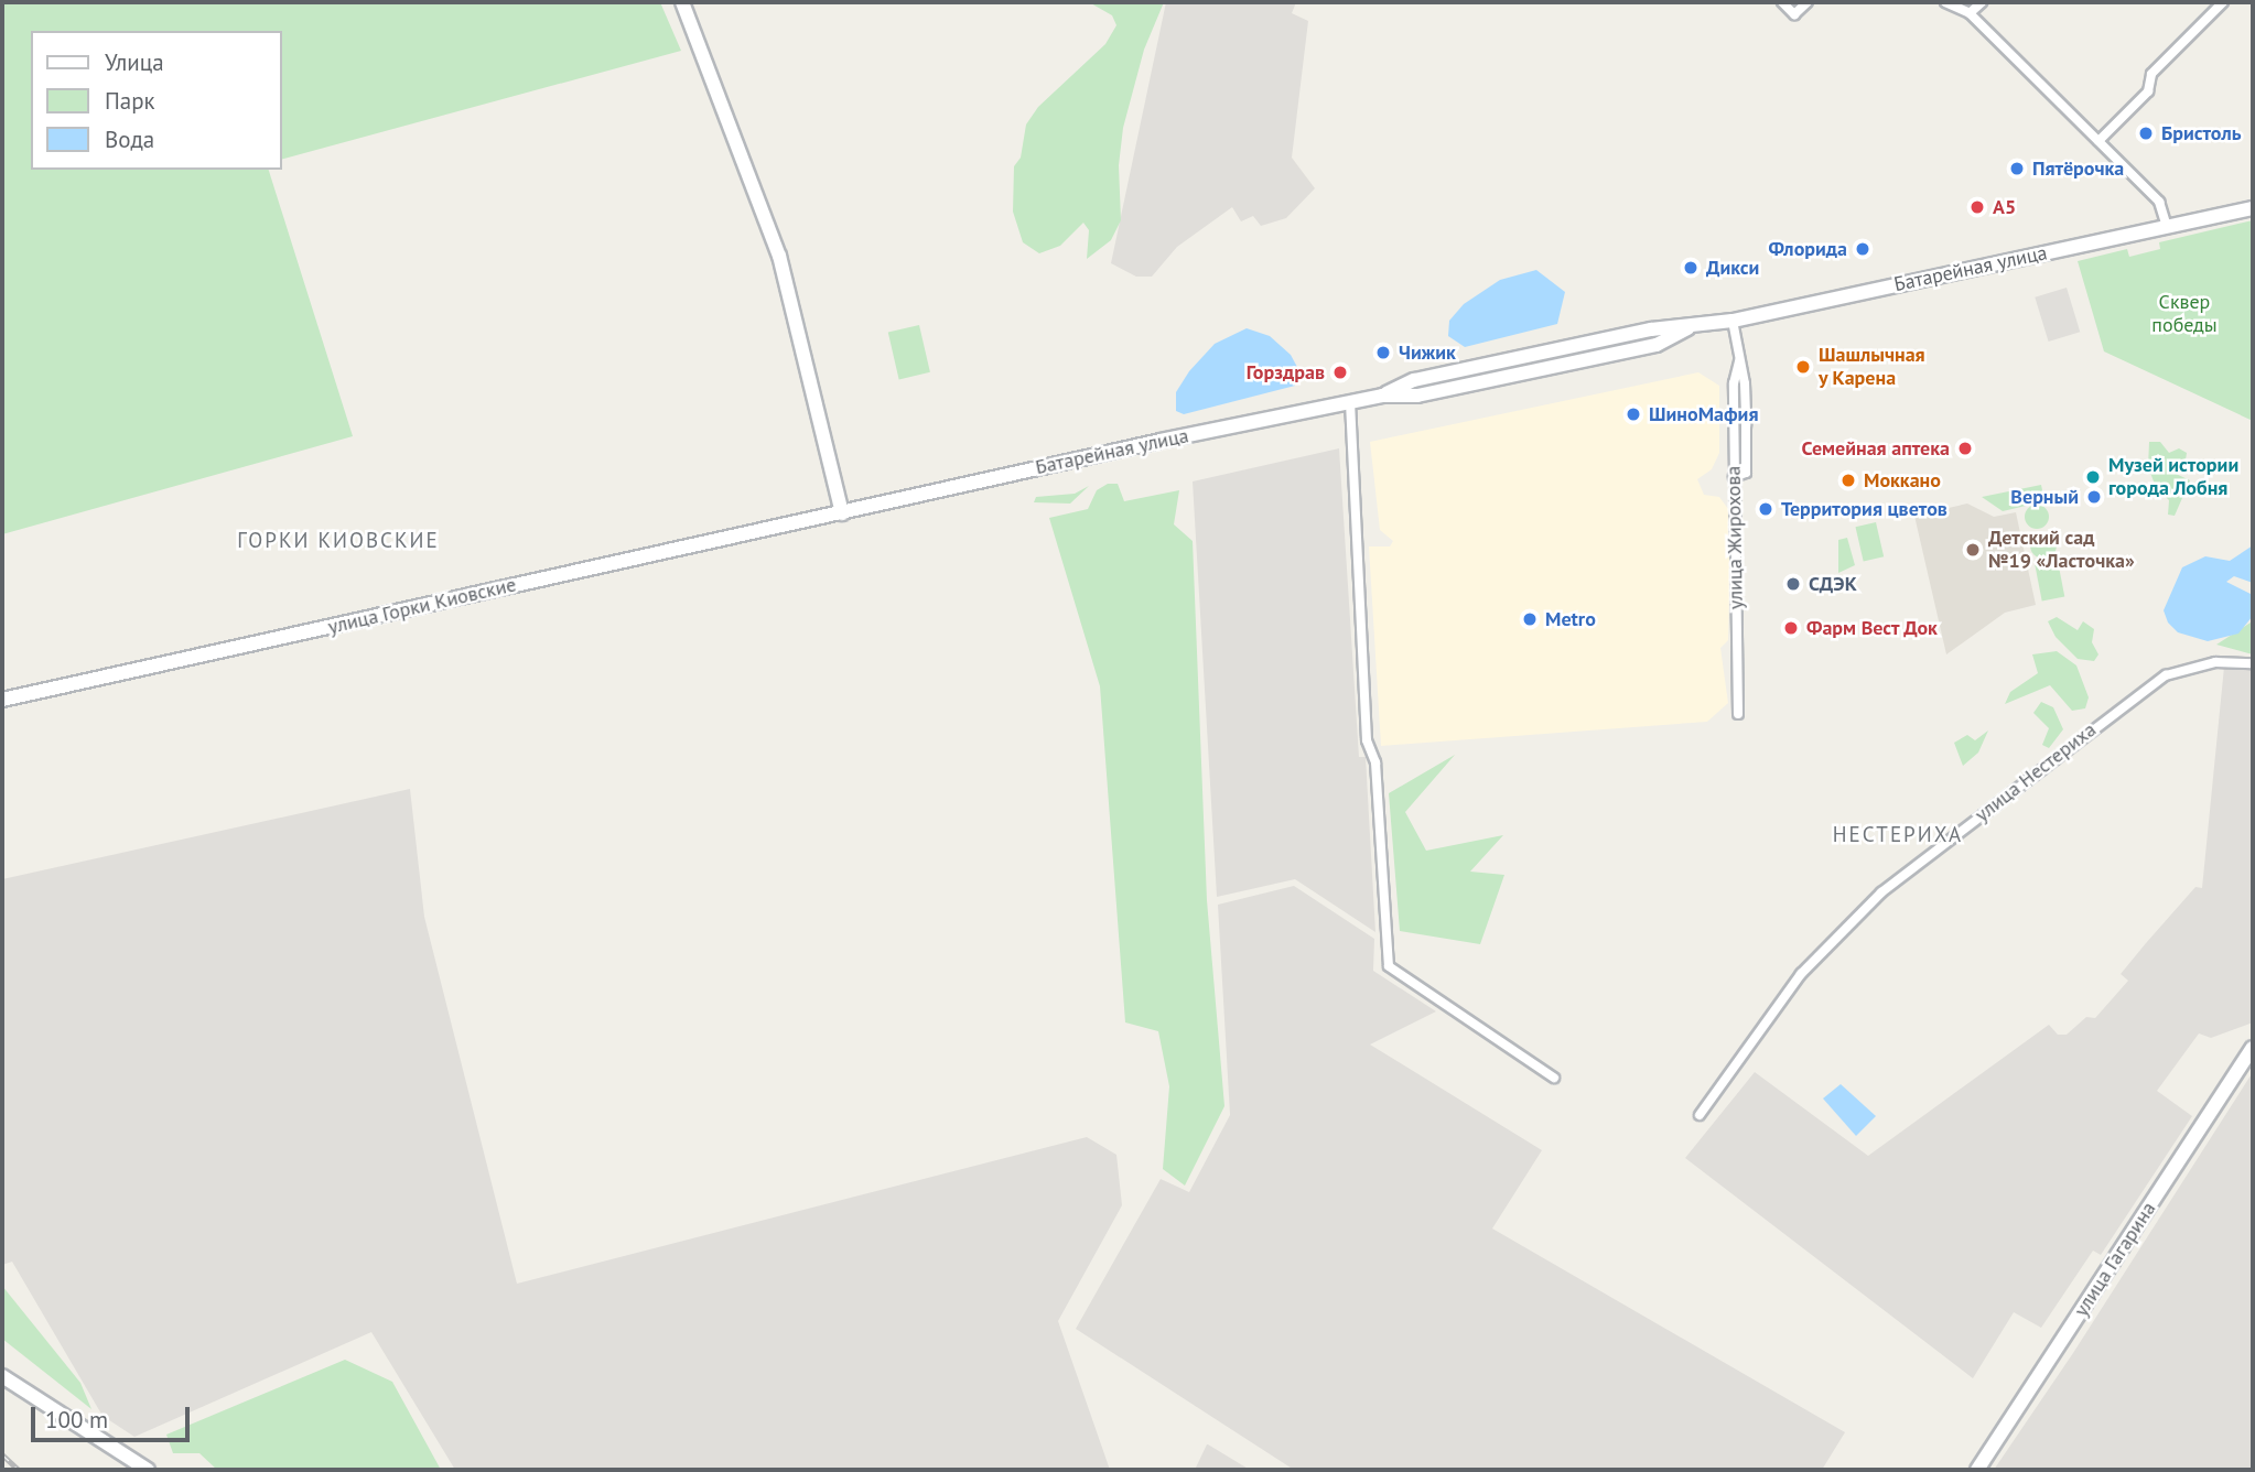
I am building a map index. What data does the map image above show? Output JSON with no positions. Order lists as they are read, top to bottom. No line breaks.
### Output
{"streets":{"main road":["Батарейная улица","улица Горки Киовские","улица Гагарина"],"street":["улица Жирохова","улица Нестериха"]},"crossings":[["Батарейная улица","улица Жирохова"],["Батарейная улица","улица Горки Киовские"]],"districts":["ГОРКИ КИОВСКИЕ","НЕСТЕРИХА"],"parks":["Сквер победы"],"places":["Бристоль","Пятёрочка","А5","Флорида","Дикси","Чижик","Шашлычная у Карена","Горздрав","ШиноМафия","Семейная аптека","Музей истории города Лобня","Моккано","Верный","Территория цветов","Детский сад №19 «Ласточка»","СДЭК","Metro","Фарм Вест Док"],"legend":["Улица","Парк","Вода"],"scale_bar":"100 m"}
